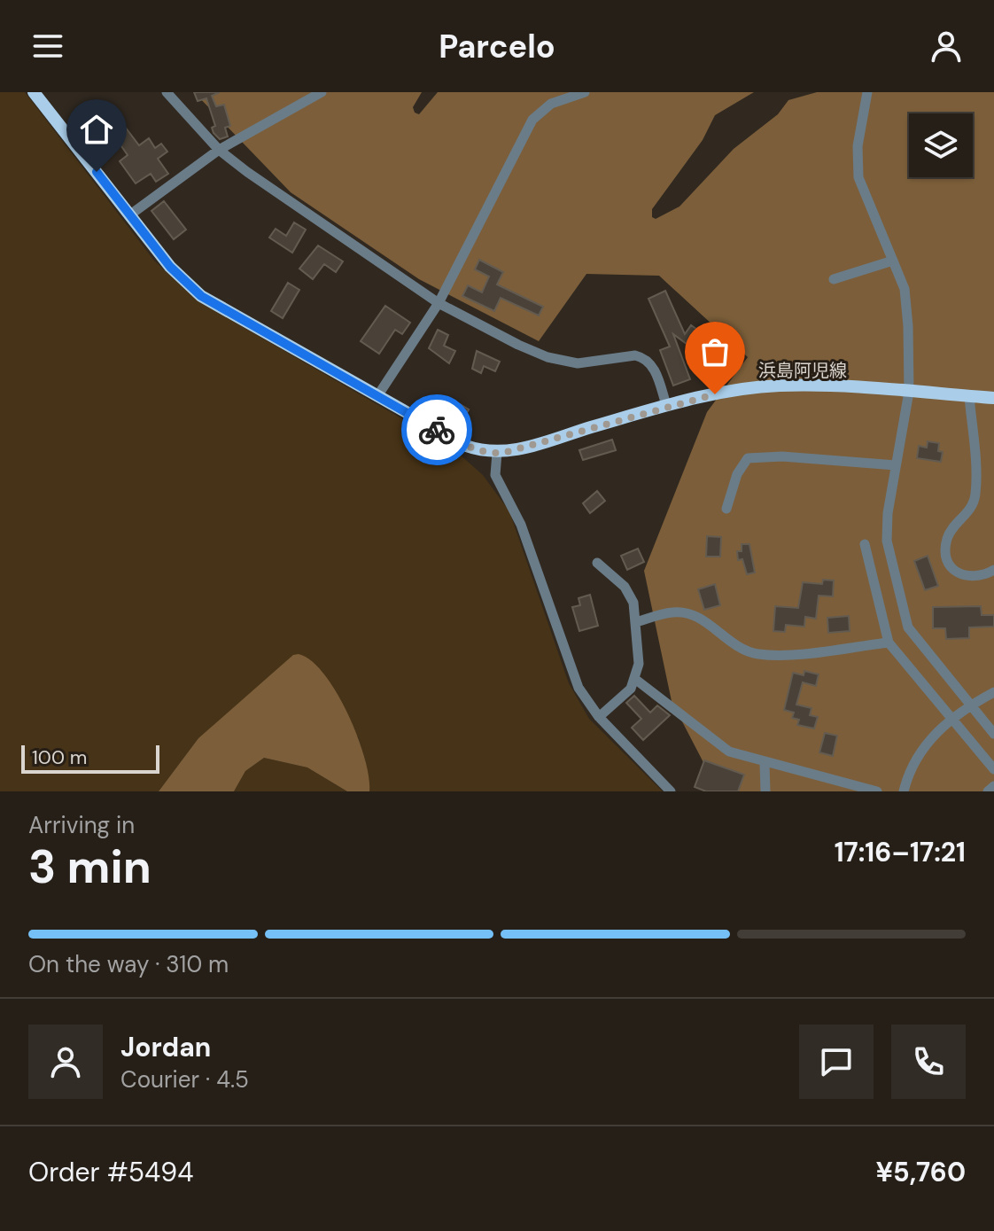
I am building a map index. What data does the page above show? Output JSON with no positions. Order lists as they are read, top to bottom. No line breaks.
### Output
{"streets":{"main road":["浜島阿児線"]},"scale_bar":"100 m","page":{"header":"Parcelo","scale":"100 m","heading":["3 min","Arriving in","17:16–17:21"],"panel":["Jordan","Courier · 4.5","Order #5494","¥5,760"],"bar":"On the way · 310 m"}}
